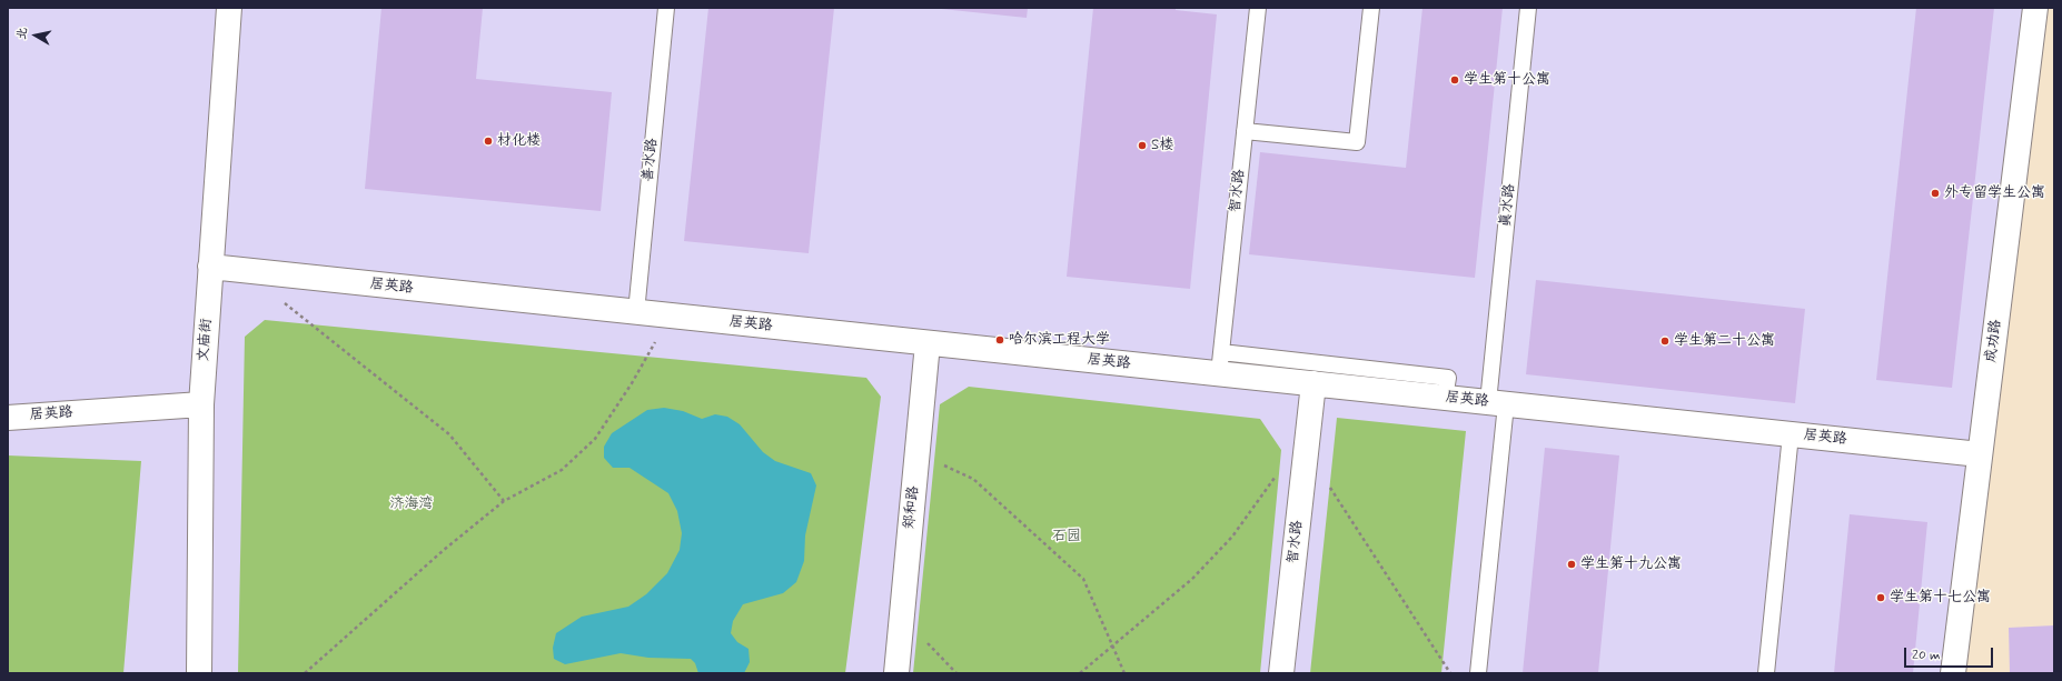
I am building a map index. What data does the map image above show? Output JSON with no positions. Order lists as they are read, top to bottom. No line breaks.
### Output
{"streets":{"street":["智水路","居英路","文庙街","成功路","郑和路"],"lane":["善水路","真水路"]},"crossings":[["善水路","居英路"],["智水路","居英路"],["真水路","居英路"],["居英路","文庙街"],["居英路","成功路"],["居英路","郑和路"]],"parks":["济海湾","石园"],"places":["学生第十公寓","材化楼","S楼","外专留学生公寓","哈尔滨工程大学","学生第二十公寓","学生第十九公寓","学生第十七公寓"],"scale_bar":"20 m","north":"left"}
